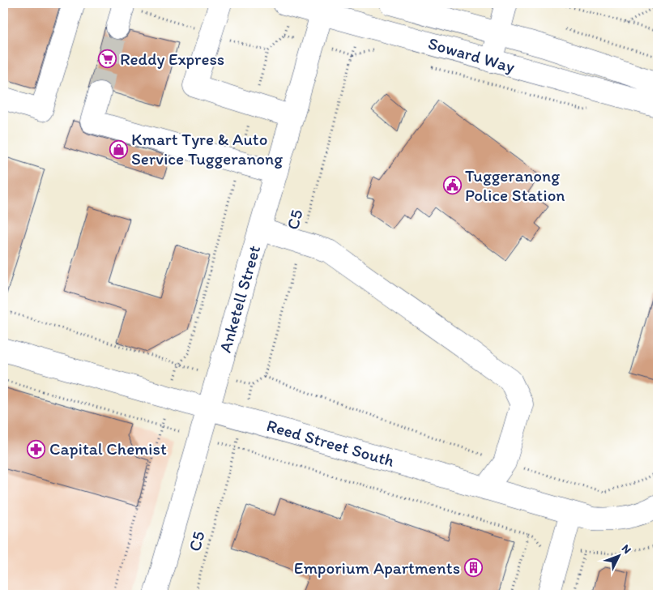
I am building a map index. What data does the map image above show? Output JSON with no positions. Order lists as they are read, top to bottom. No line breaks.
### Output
{"streets":{"street":["Soward Way","Anketell Street","Reed Street South"],"path":["C5"]},"crossings":[["Soward Way","Anketell Street"],["Anketell Street","Reed Street South"]],"places":{"supermarket":["Reddy Express"],"shop":["Kmart Tyre & Auto Service Tuggeranong"],"public building":["Tuggeranong Police Station"],"pharmacy":["Capital Chemist"],"building":["Emporium Apartments"]},"north":"top right"}
